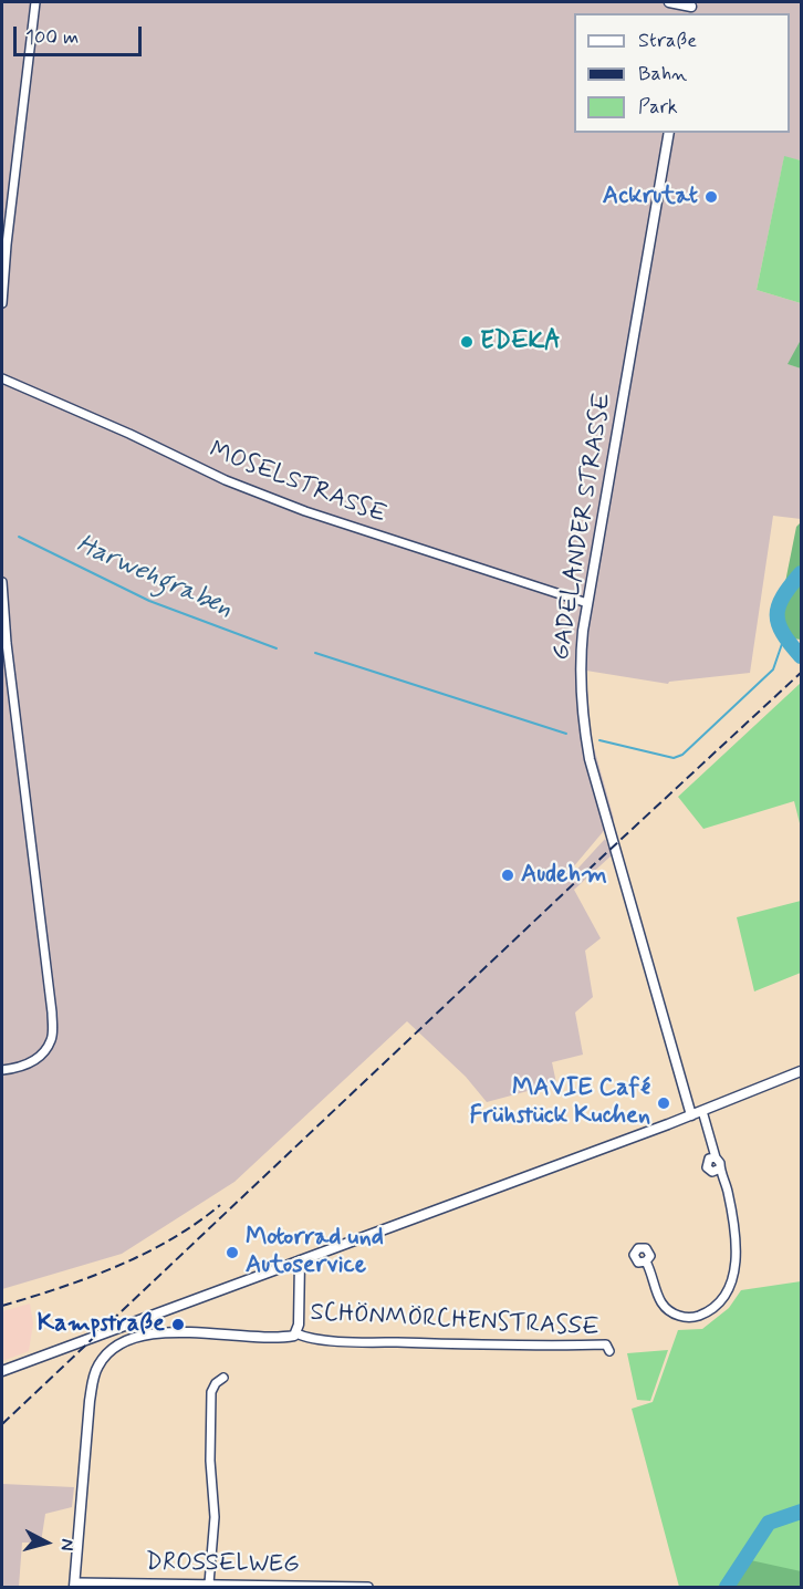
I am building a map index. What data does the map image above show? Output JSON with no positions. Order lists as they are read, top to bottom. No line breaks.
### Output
{"streets":{"street":["MOSELSTRASSE","GADELANDER STRASSE","SCHÖNMÖRCHENSTRASSE","DROSSELWEG"]},"crossings":[["MOSELSTRASSE","GADELANDER STRASSE"],["SCHÖNMÖRCHENSTRASSE","DROSSELWEG"]],"water":["Harwehgraben"],"places":["Ackrutat","EDEKA","Audehm","MAVIE Café Frühstück Kuchen","Motorrad und Autoservice","Kampstraße"],"legend":["Straße","Bahn","Park"],"scale_bar":"100 m","north":"right"}
